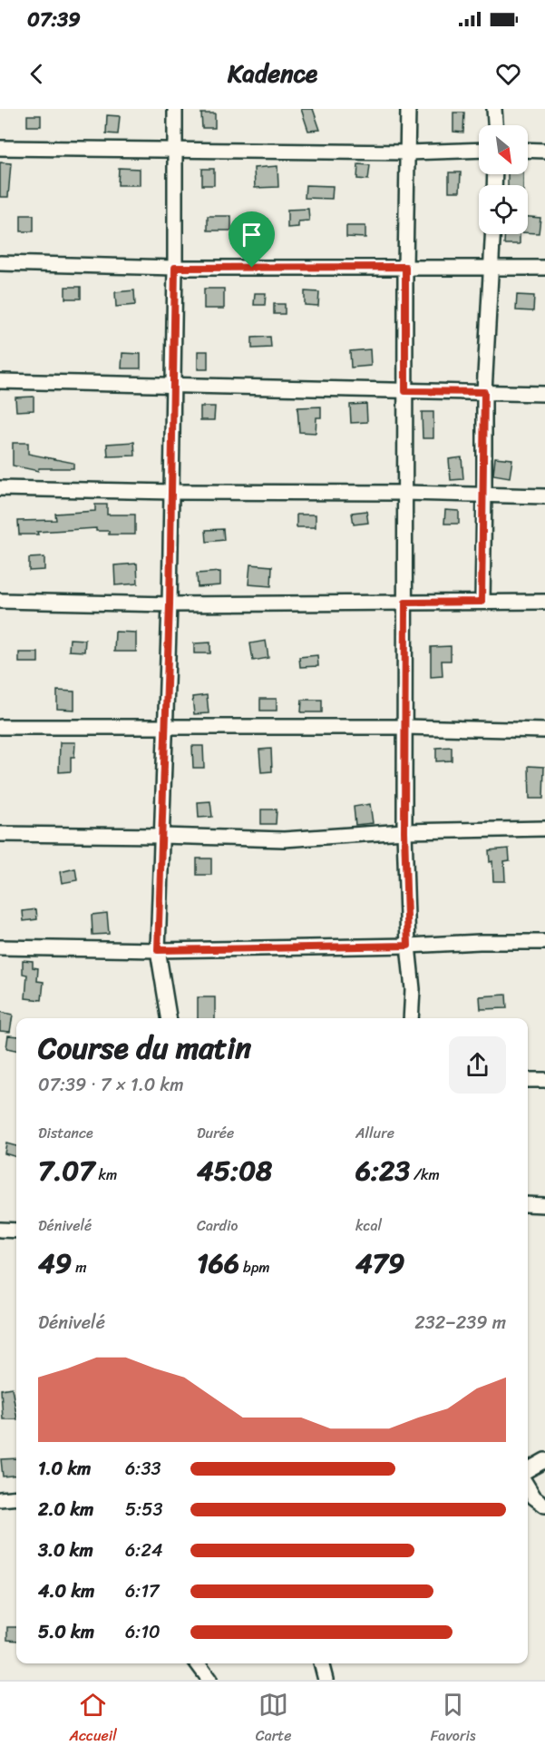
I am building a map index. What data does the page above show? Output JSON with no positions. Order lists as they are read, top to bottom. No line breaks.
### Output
{"north":"bottom right","page":{"status":"07:39","header":"Kadence","heading":["Course du matin","07:39 · 7 × 1.0 km"],"stats":[["Distance","7.07 km"],["Durée","45:08"],["Allure","6:23 /km"],["Dénivelé","49 m"],["Cardio","166 bpm"],["kcal","479"]],"chart":["Dénivelé","232–239 m"],"list":[{"name":"1.0 km","note":"6:33"},{"name":"2.0 km","note":"5:53"},{"name":"3.0 km","note":"6:24"},{"name":"4.0 km","note":"6:17"},{"name":"5.0 km","note":"6:10"}],"tabs":["Accueil","Carte","Favoris"]}}
